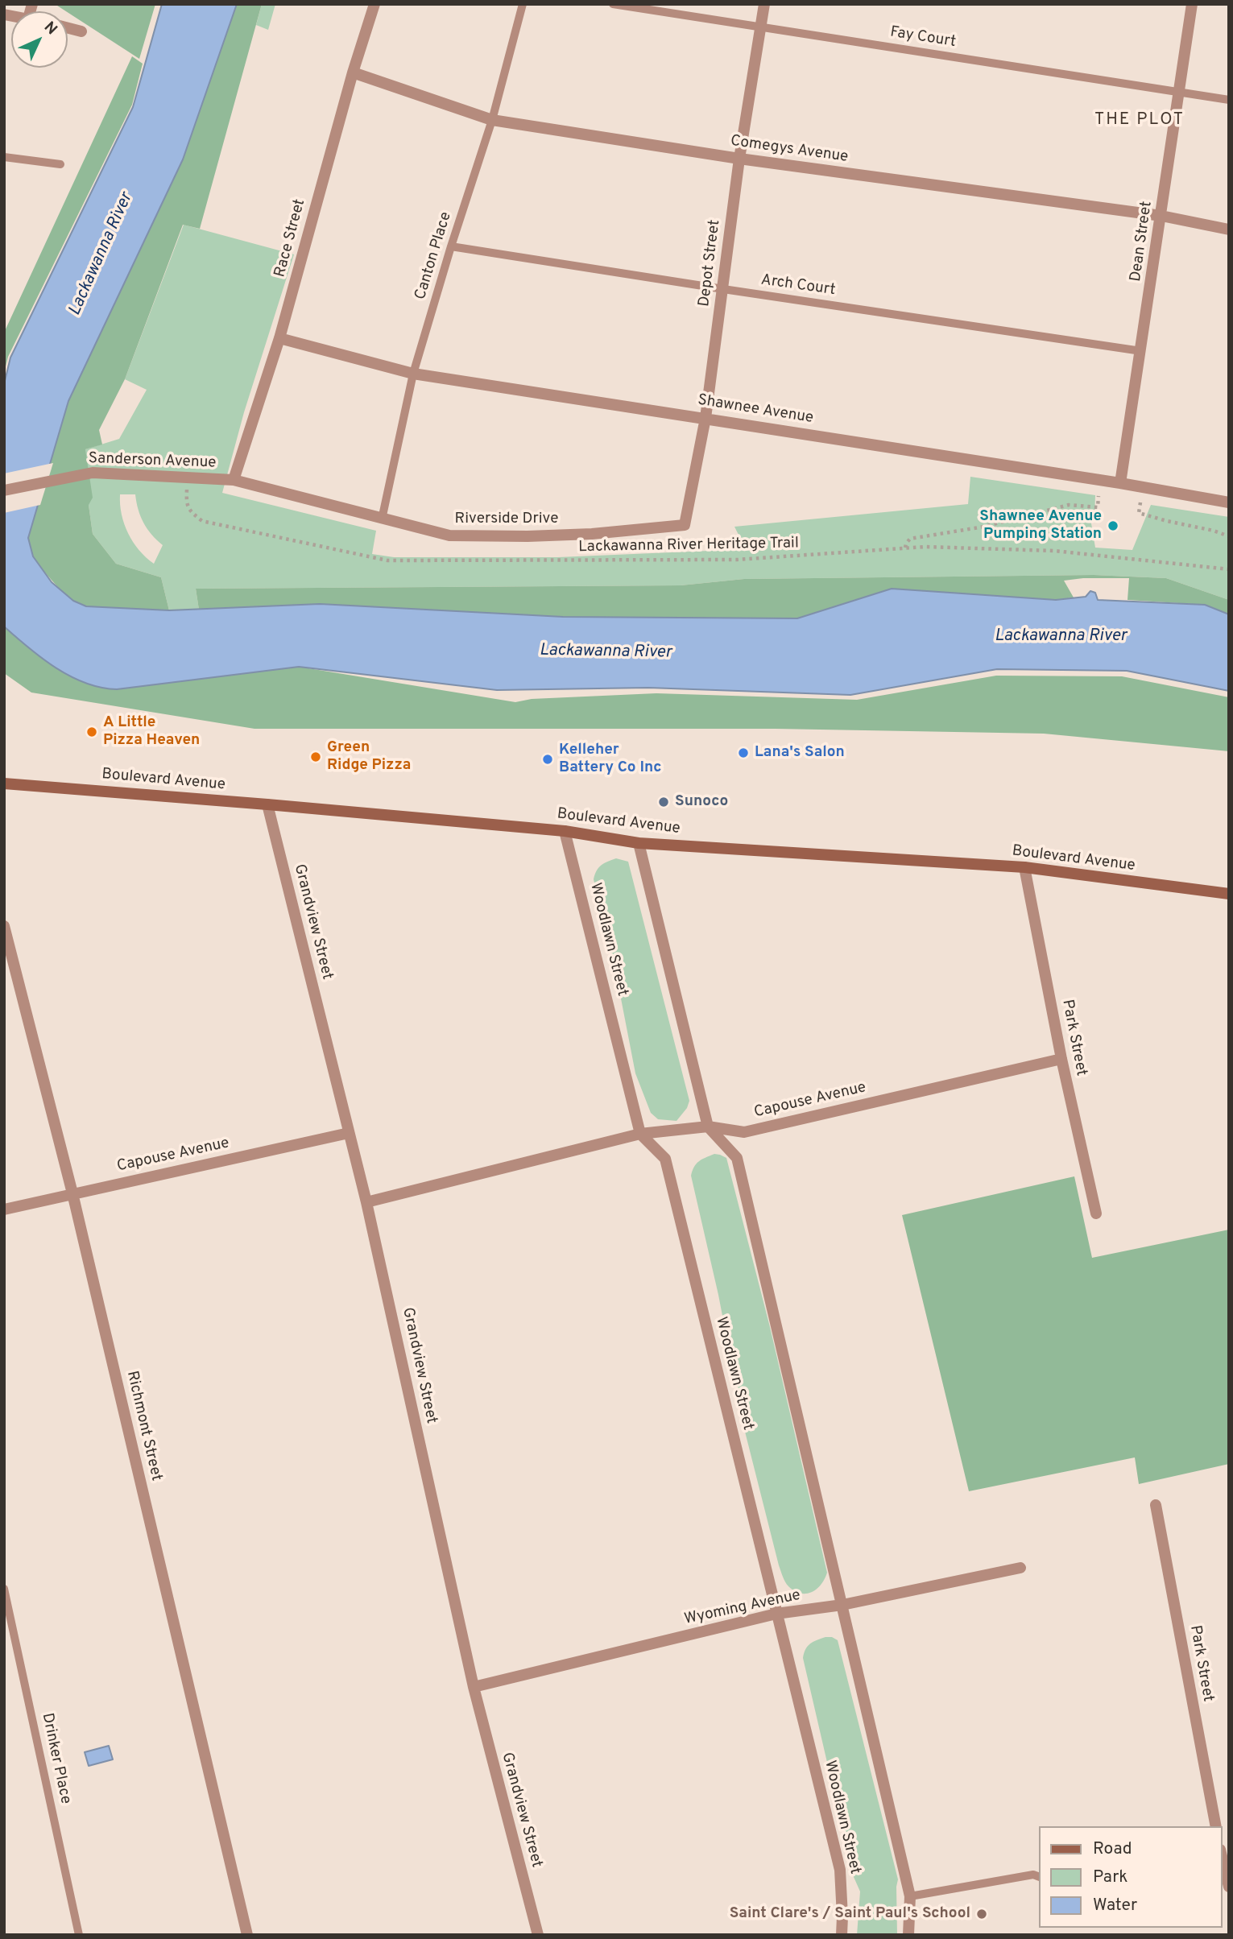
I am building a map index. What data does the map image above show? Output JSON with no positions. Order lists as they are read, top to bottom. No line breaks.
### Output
{"streets":{"street":["Comegys Avenue","Race Street","Dean Street","Depot Street","Shawnee Avenue","Sanderson Avenue","Riverside Drive","Boulevard Avenue","Grandview Street","Woodlawn Street","Park Street","Capouse Avenue","Richmont Street","Wyoming Avenue"],"lane":["Fay Court","Canton Place","Arch Court","Drinker Place"],"path":["Lackawanna River Heritage Trail"]},"crossings":[["Fay Court","Dean Street"],["Fay Court","Depot Street"],["Comegys Avenue","Race Street"],["Comegys Avenue","Dean Street"],["Comegys Avenue","Canton Place"],["Comegys Avenue","Depot Street"],["Race Street","Shawnee Avenue"],["Race Street","Sanderson Avenue"],["Race Street","Riverside Drive"],["Dean Street","Arch Court"],["Dean Street","Shawnee Avenue"],["Canton Place","Arch Court"],["Canton Place","Shawnee Avenue"],["Canton Place","Riverside Drive"],["Depot Street","Arch Court"],["Depot Street","Shawnee Avenue"],["Depot Street","Riverside Drive"],["Sanderson Avenue","Riverside Drive"],["Sanderson Avenue","Lackawanna River Heritage Trail"],["Boulevard Avenue","Grandview Street"],["Boulevard Avenue","Woodlawn Street"],["Boulevard Avenue","Park Street"],["Grandview Street","Capouse Avenue"],["Grandview Street","Wyoming Avenue"],["Woodlawn Street","Capouse Avenue"],["Woodlawn Street","Wyoming Avenue"],["Park Street","Capouse Avenue"],["Capouse Avenue","Richmont Street"]],"districts":["THE PLOT"],"water":["Lackawanna River"],"places":["Shawnee Avenue Pumping Station","A Little Pizza Heaven","Lana's Salon","Green Ridge Pizza","Kelleher Battery Co Inc","Sunoco","Saint Clare's / Saint Paul's School"],"legend":["Road","Park","Water"],"north":"top right"}
